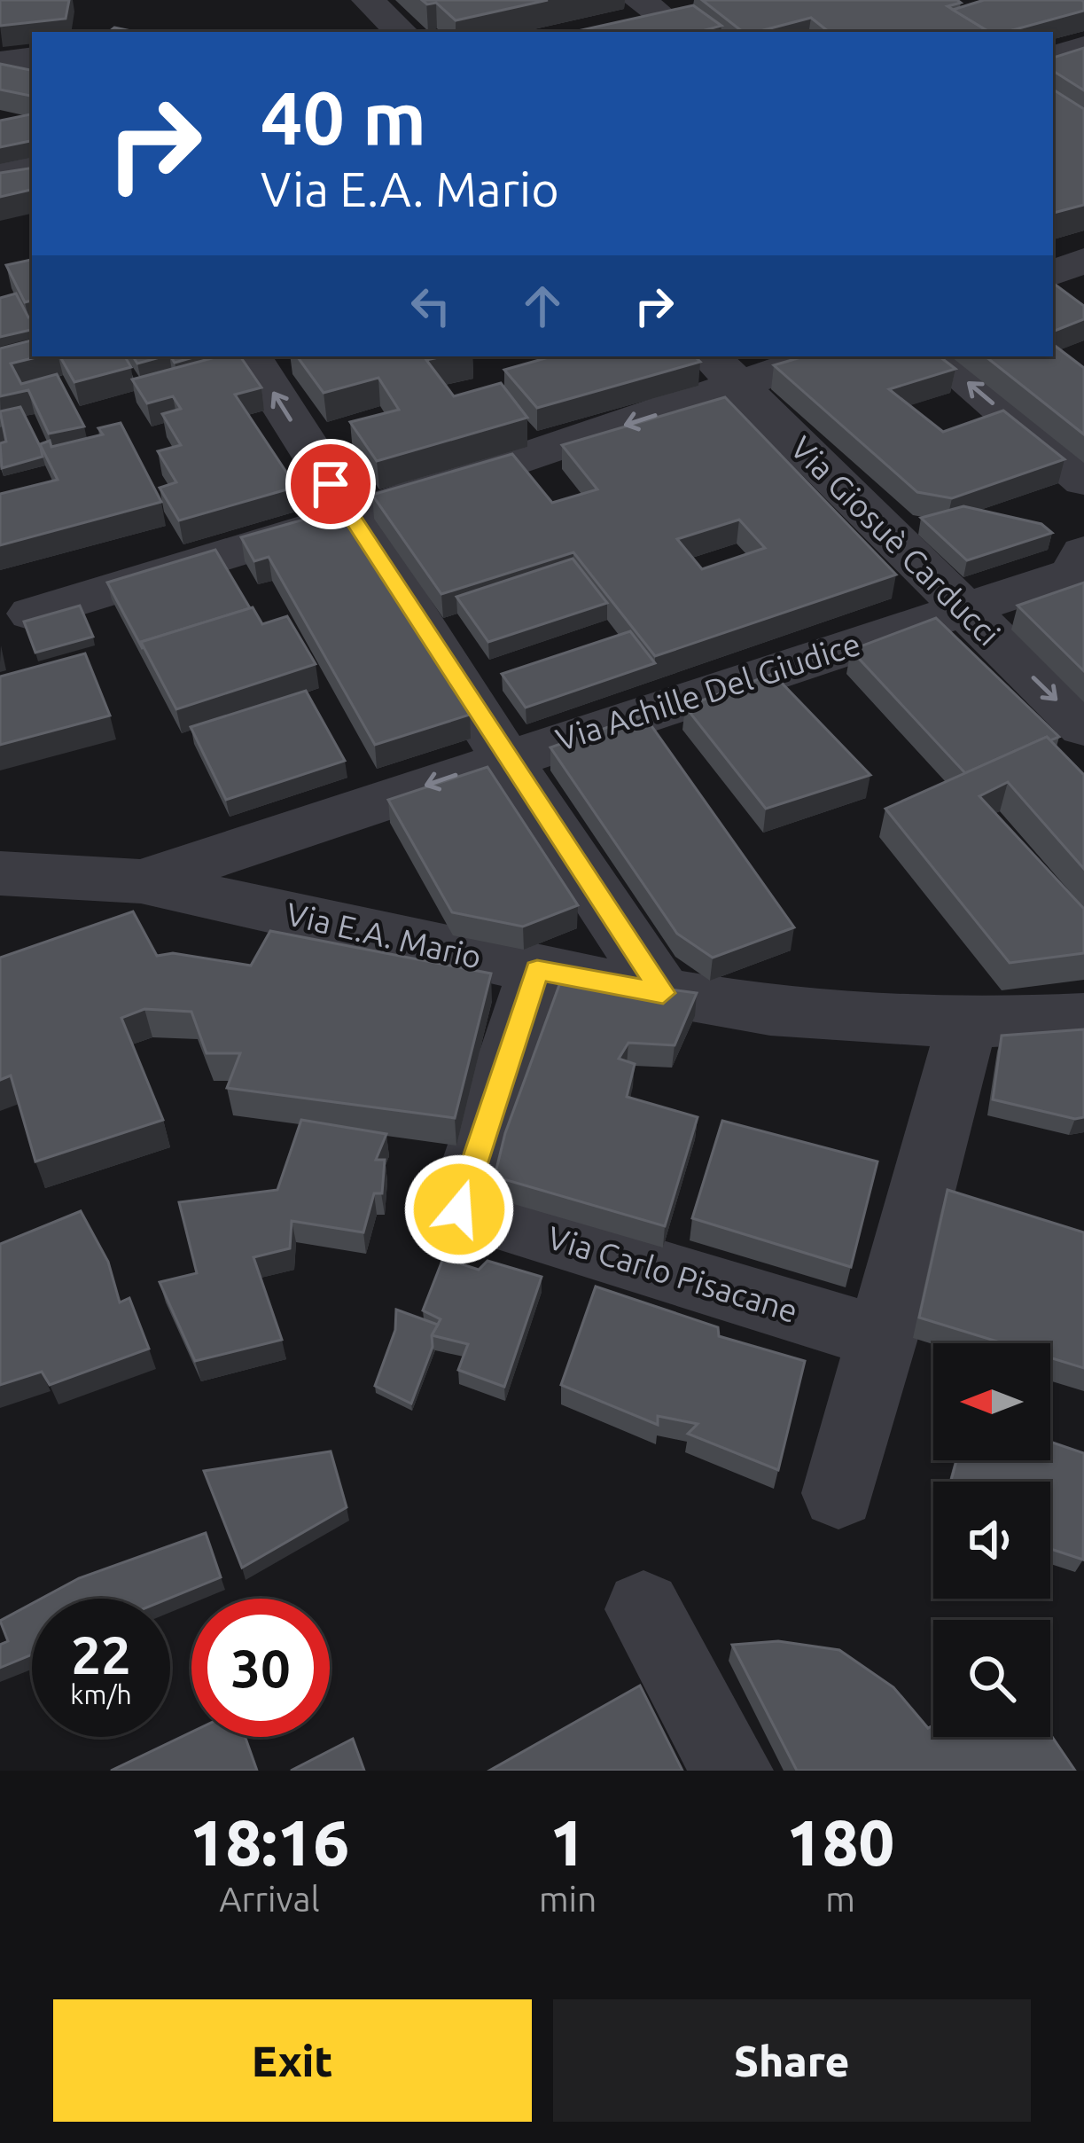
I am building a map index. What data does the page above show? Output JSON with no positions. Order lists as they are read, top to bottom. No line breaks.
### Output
{"streets":{"street":["Via Giosuè Carducci","Via Achille Del Giudice","Via E.A. Mario","Via Carlo Pisacane"]},"crossings":[["Via Giosuè Carducci","Via Achille Del Giudice"],["Via Achille Del Giudice","Via E.A. Mario"],["Via E.A. Mario","Via Carlo Pisacane"]],"north":"left","page":{"turn":["40 m","Via E.A. Mario"],"speed":"22 km/h","limit":"30","eta":["18:16","Arrival","1","min","180","m"],"buttons":["Exit","Share"]}}
